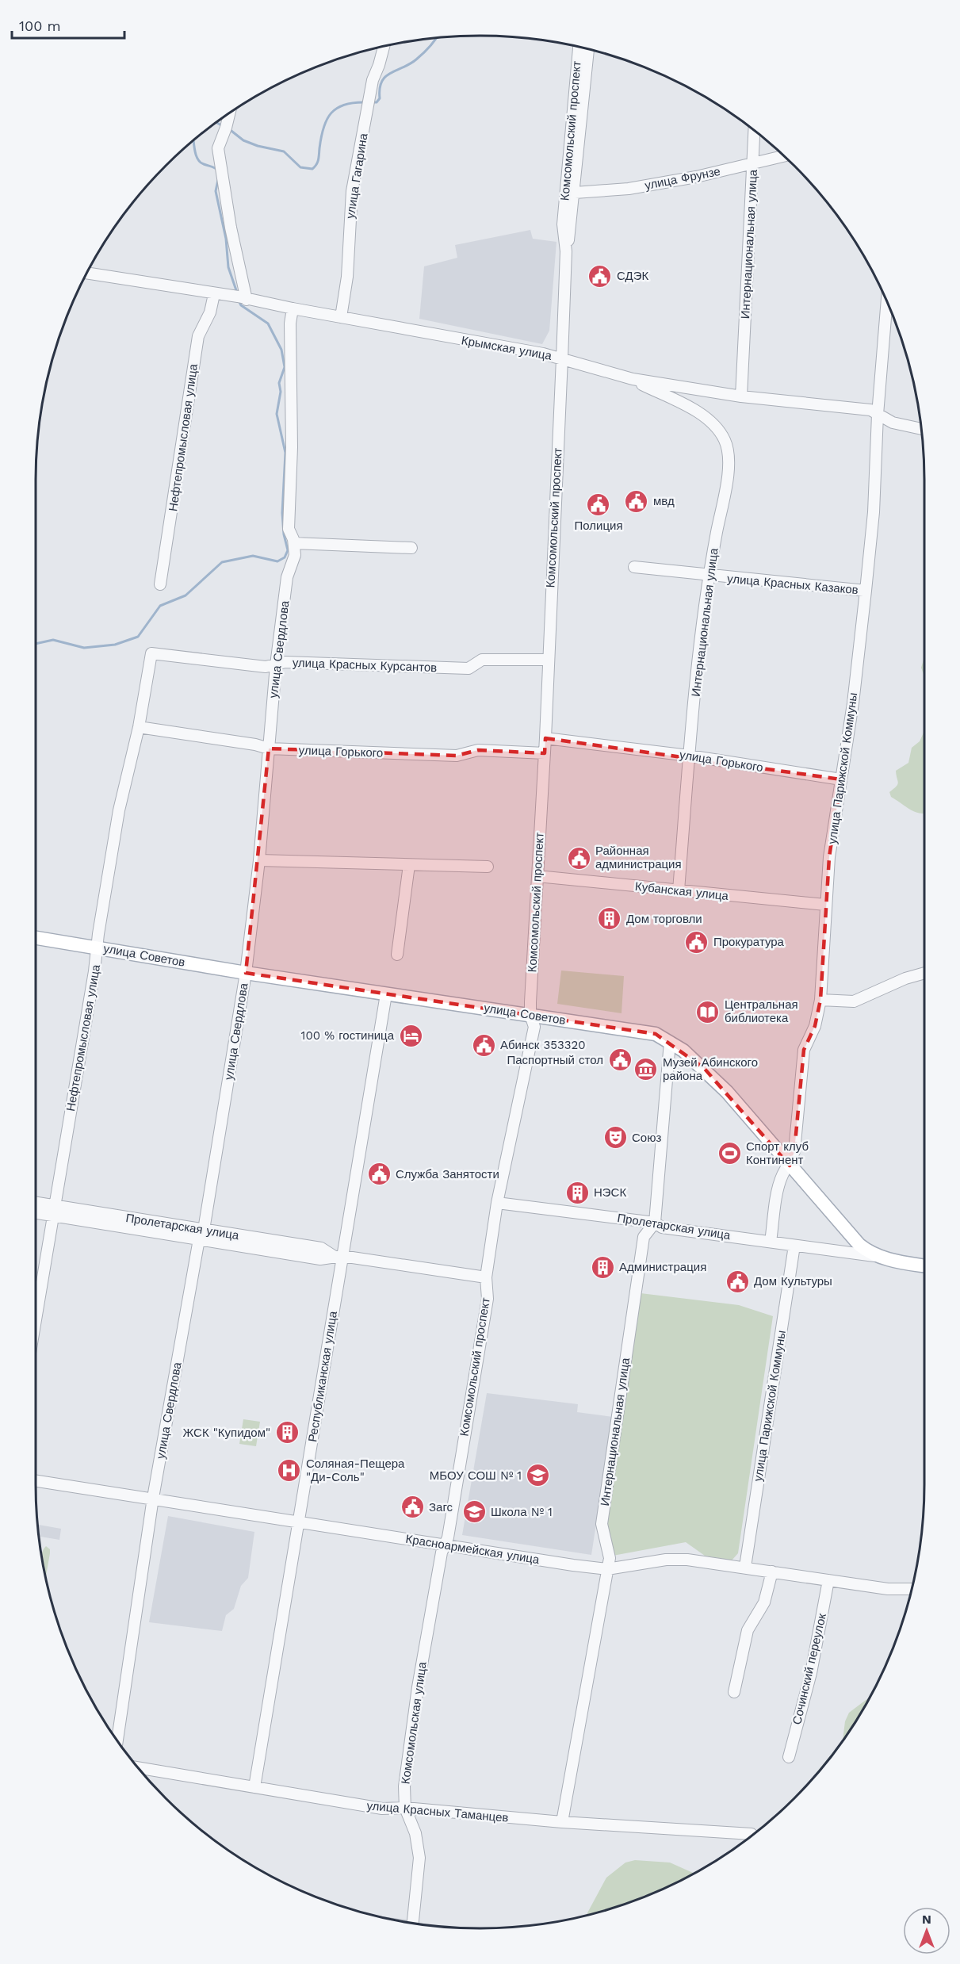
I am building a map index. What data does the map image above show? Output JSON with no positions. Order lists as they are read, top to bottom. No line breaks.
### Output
{"streets":{"main road":["улица Советов"],"street":["Комсомольский проспект","улица Гагарина","улица Фрунзе","Интернациональная улица","Крымская улица","Нефтепромысловая улица","улица Красных Казаков","улица Свердлова","улица Красных Курсантов","улица Горького","улица Парижской Коммуны","Кубанская улица","Пролетарская улица","Республиканская улица","Красноармейская улица","Сочинский переулок","Комсомольская улица","улица Красных Таманцев"]},"crossings":[["Комсомольский проспект","улица Фрунзе"],["Комсомольский проспект","Крымская улица"],["Комсомольский проспект","улица Красных Курсантов"],["Комсомольский проспект","улица Горького"],["Комсомольский проспект","Кубанская улица"],["Комсомольский проспект","улица Советов"],["Комсомольский проспект","Пролетарская улица"],["Комсомольский проспект","Красноармейская улица"],["Комсомольский проспект","Комсомольская улица"],["улица Гагарина","Крымская улица"],["улица Фрунзе","Интернациональная улица"],["Интернациональная улица","Крымская улица"],["Интернациональная улица","улица Красных Казаков"],["Интернациональная улица","улица Горького"],["Интернациональная улица","Кубанская улица"],["Интернациональная улица","улица Советов"],["Интернациональная улица","Пролетарская улица"],["Интернациональная улица","Красноармейская улица"],["Интернациональная улица","улица Красных Таманцев"],["Крымская улица","Нефтепромысловая улица"],["Крымская улица","улица Свердлова"],["Крымская улица","улица Парижской Коммуны"],["Нефтепромысловая улица","улица Красных Курсантов"],["Нефтепромысловая улица","улица Горького"],["Нефтепромысловая улица","улица Советов"],["Нефтепромысловая улица","Пролетарская улица"],["улица Красных Казаков","улица Парижской Коммуны"],["улица Свердлова","улица Красных Курсантов"],["улица Свердлова","улица Горького"],["улица Свердлова","улица Советов"],["улица Свердлова","Пролетарская улица"],["улица Свердлова","Красноармейская улица"],["улица Горького","улица Парижской Коммуны"],["улица Парижской Коммуны","Кубанская улица"],["улица Парижской Коммуны","улица Советов"],["улица Парижской Коммуны","Пролетарская улица"],["улица Парижской Коммуны","Красноармейская улица"],["улица Советов","Пролетарская улица"],["улица Советов","Республиканская улица"],["Пролетарская улица","Республиканская улица"],["Республиканская улица","Красноармейская улица"],["Республиканская улица","улица Красных Таманцев"],["Красноармейская улица","Сочинский переулок"],["Красноармейская улица","Комсомольская улица"],["Комсомольская улица","улица Красных Таманцев"]],"places":{"public building":["СДЭК","мвд","Полиция","Районная администрация","Прокуратура","Абинск 353320","Паспортный стол","Служба Занятости","Дом Культуры","Загс"],"building":["Дом торговли","НЭСК","Администрация","ЖСК \"Купидом\""],"library":["Центральная библиотека"],"hotel":["100 % гостиница"],"museum":["Музей Абинского района"],"theatre":["Союз"],"sports":["Спорт клуб Континент"],"hospital":["Соляная-Пещера \"Ди-Соль\""],"school or university":["МБОУ СОШ № 1","Школа № 1"]},"scale_bar":"100 m","north":"top"}
